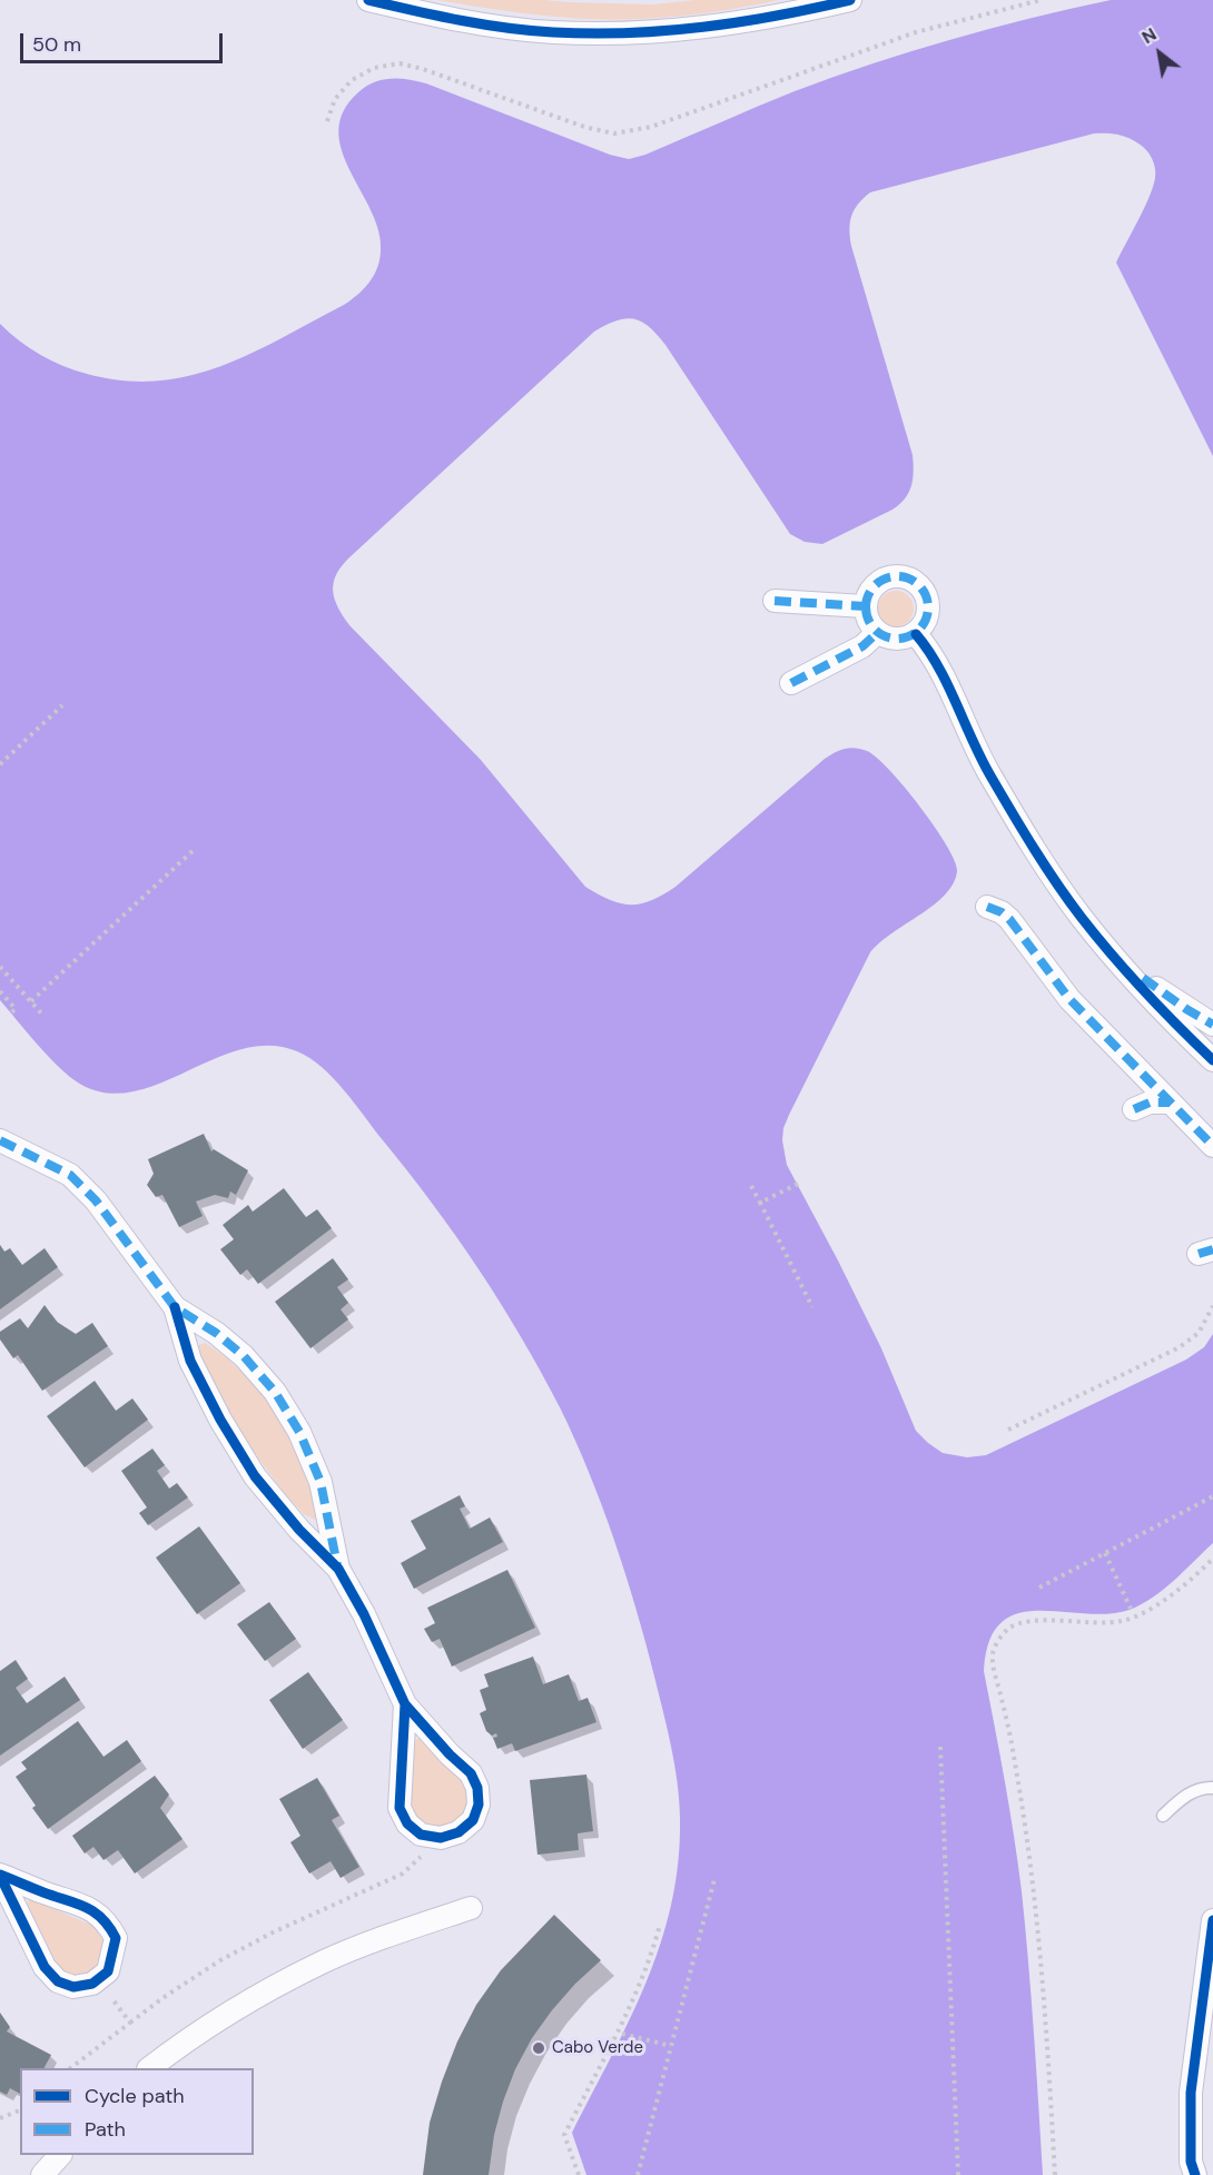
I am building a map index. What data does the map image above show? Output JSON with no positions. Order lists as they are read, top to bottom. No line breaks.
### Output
{"places":["Cabo Verde"],"legend":["Cycle path","Path"],"scale_bar":"50 m","north":"top left"}
